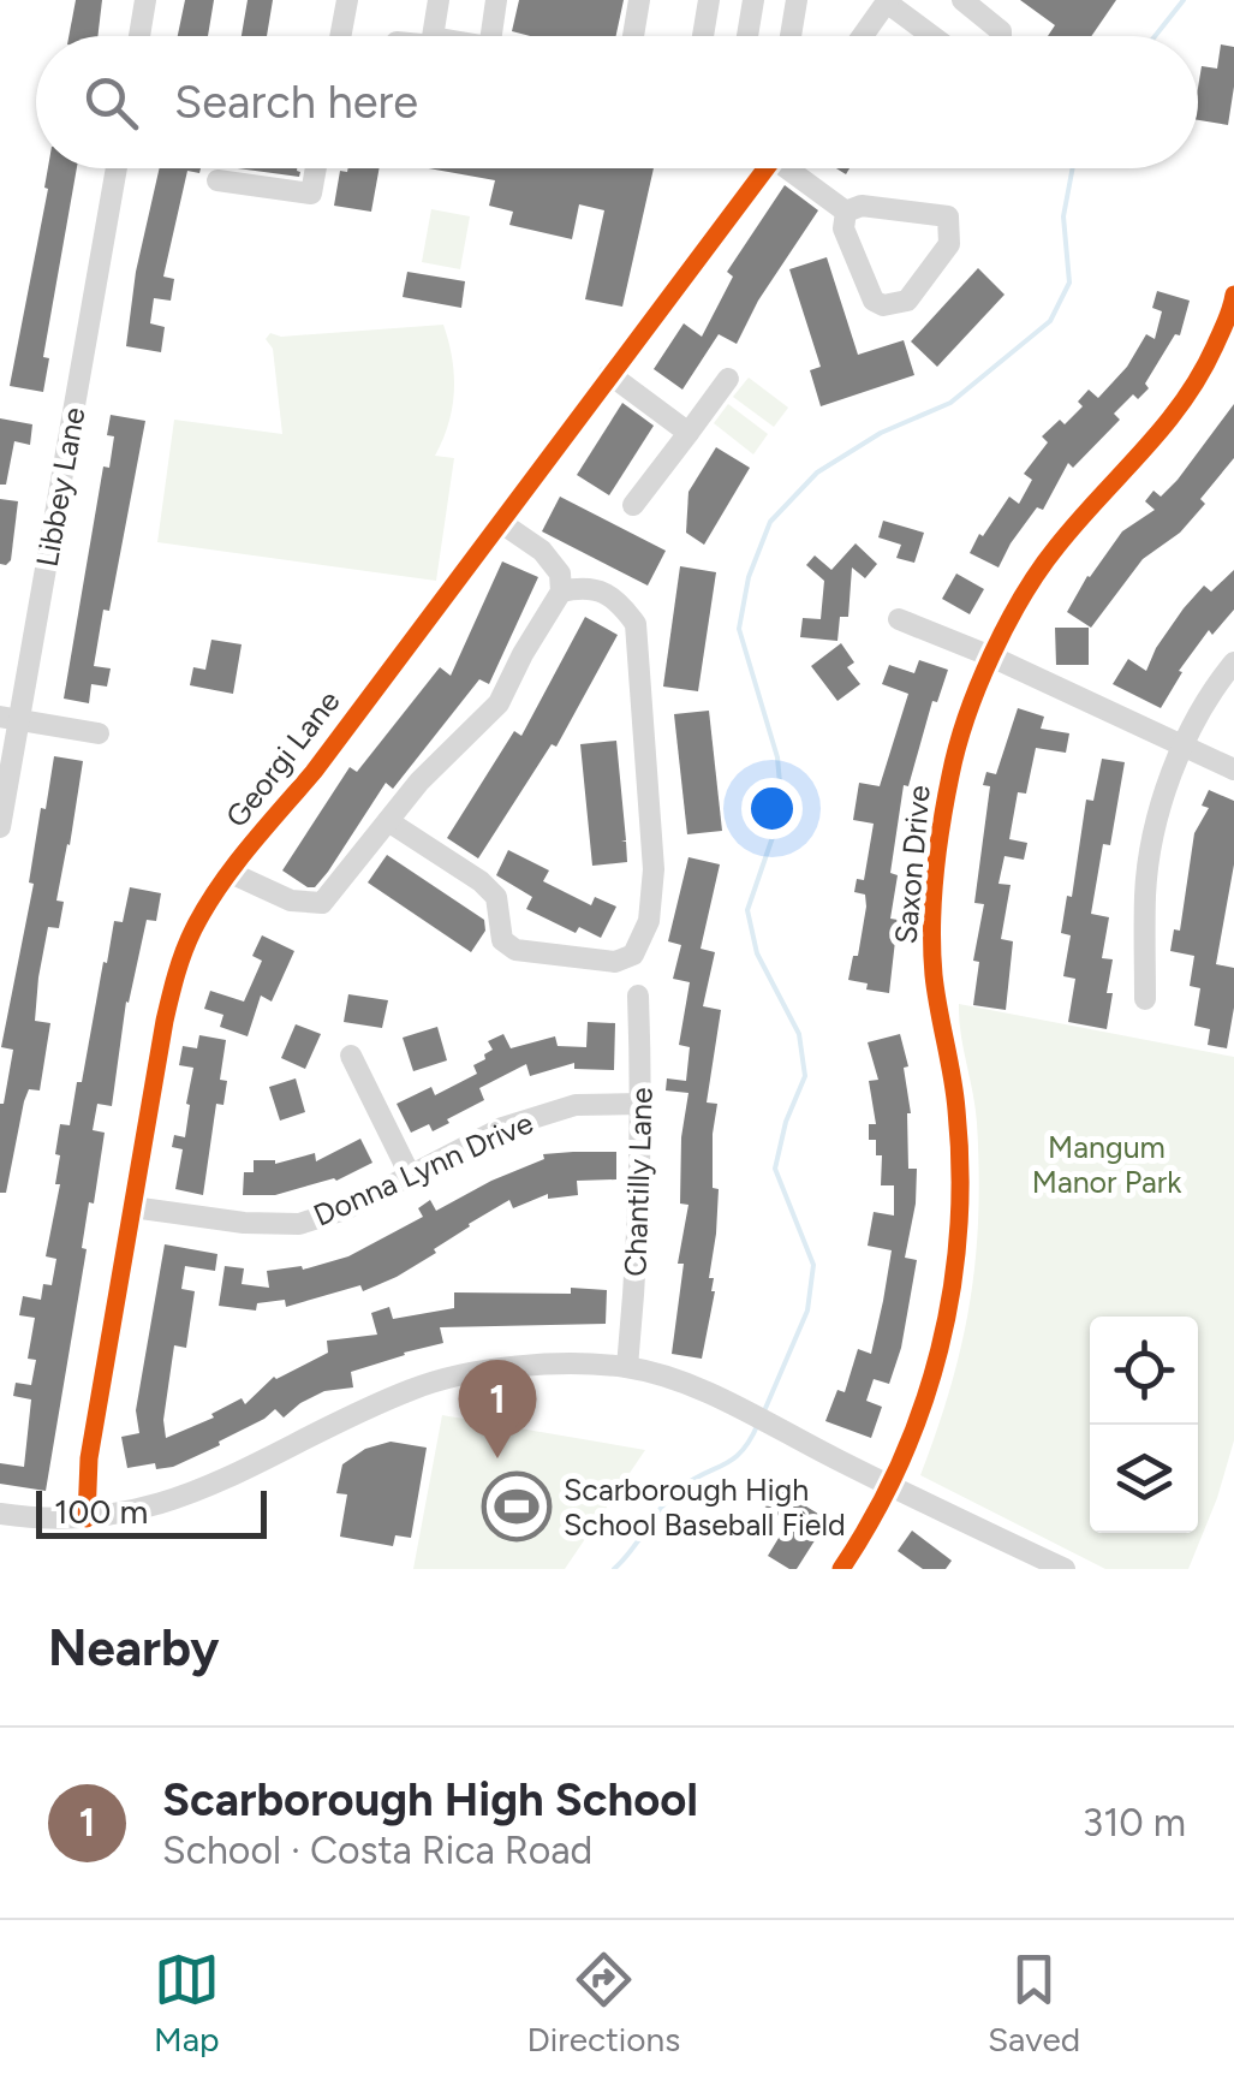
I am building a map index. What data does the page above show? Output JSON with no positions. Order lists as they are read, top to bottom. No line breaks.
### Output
{"streets":{"street":["Libbey Lane","Georgi Lane","Saxon Drive","Donna Lynn Drive","Chantilly Lane"]},"crossings":[["Georgi Lane","Donna Lynn Drive"],["Donna Lynn Drive","Chantilly Lane"]],"parks":["Mangum Manor Park"],"places":{"sports":["Scarborough High School Baseball Field"]},"scale_bar":"100 m","page":{"search":"Search here","pins":"1","scale":"100 m","heading":"Nearby","list":[{"mark":"1","name":"Scarborough High School","note":"School · Costa Rica Road","value":"310 m"}],"nav":["Map","Directions","Saved"]}}
